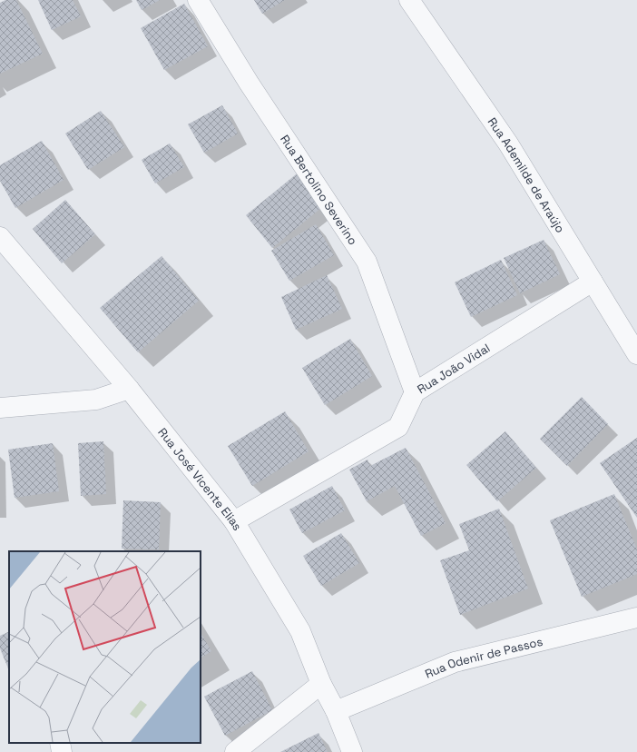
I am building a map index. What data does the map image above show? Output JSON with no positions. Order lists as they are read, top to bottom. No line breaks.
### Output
{"streets":{"street":["Rua Ademilde de Araújo","Rua Bertolino Severino","Rua João Vidal","Rua José Vicente Elias","Rua Odenir de Passos"]},"crossings":[["Rua Ademilde de Araújo","Rua João Vidal"],["Rua Bertolino Severino","Rua João Vidal"],["Rua João Vidal","Rua José Vicente Elias"],["Rua José Vicente Elias","Rua Odenir de Passos"]]}
